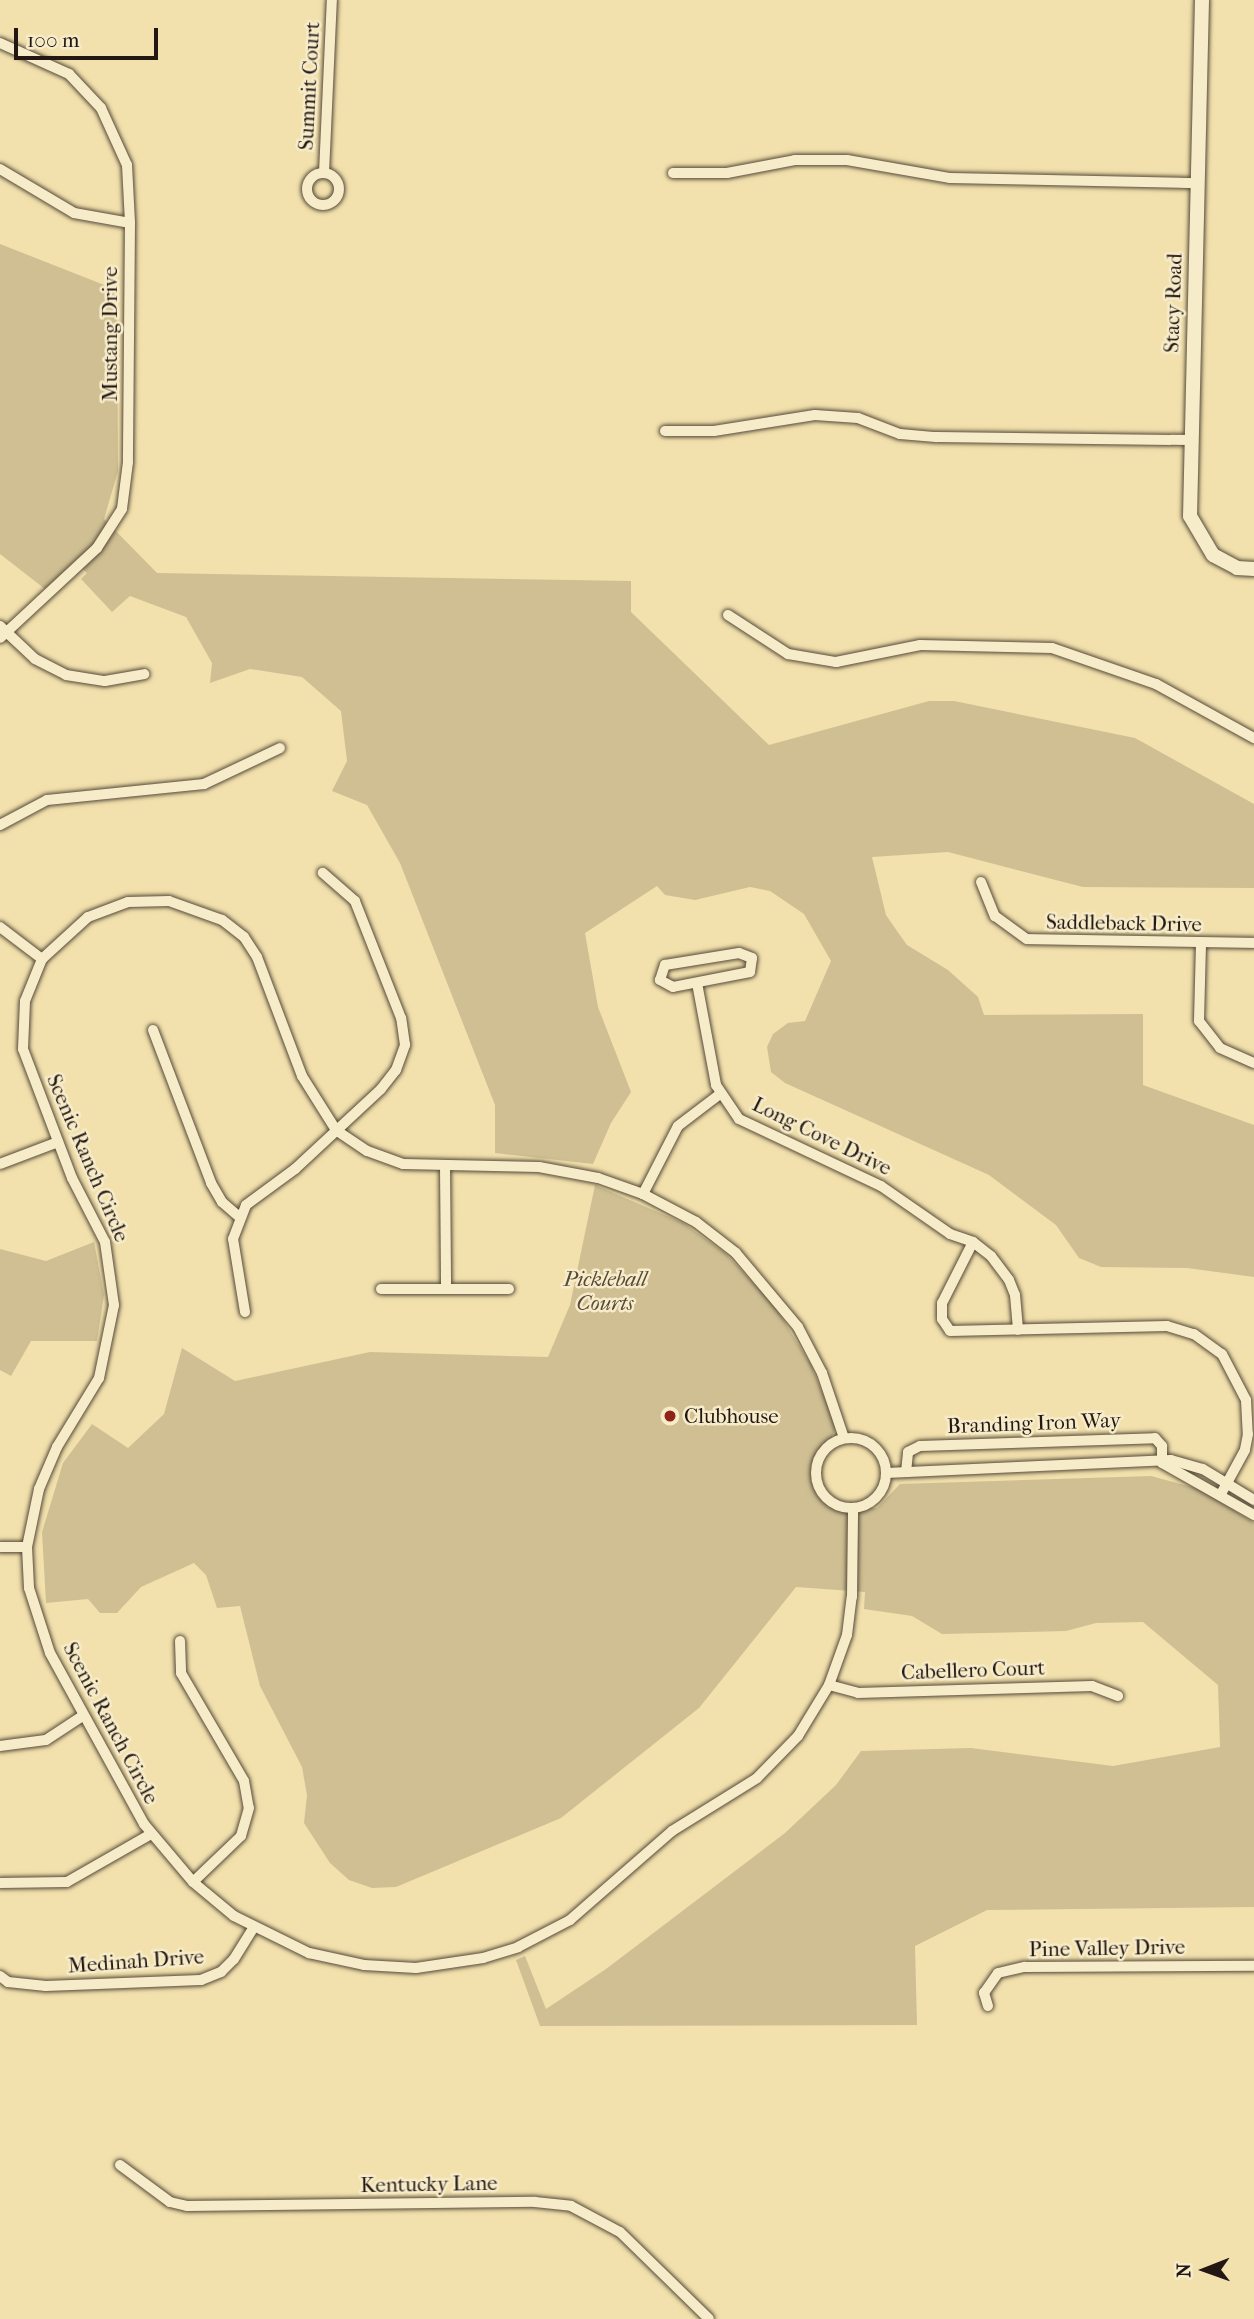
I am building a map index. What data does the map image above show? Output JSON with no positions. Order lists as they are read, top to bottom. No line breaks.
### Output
{"streets":{"main road":["Stacy Road"],"street":["Summit Court","Mustang Drive","Saddleback Drive","Long Cove Drive","Scenic Ranch Circle","Branding Iron Way","Cabellero Court","Pine Valley Drive","Medinah Drive","Kentucky Lane"]},"crossings":[["Scenic Ranch Circle","Cabellero Court"],["Scenic Ranch Circle","Medinah Drive"]],"parks":["Pickleball Courts"],"places":["Clubhouse"],"scale_bar":"100 m","north":"left"}
